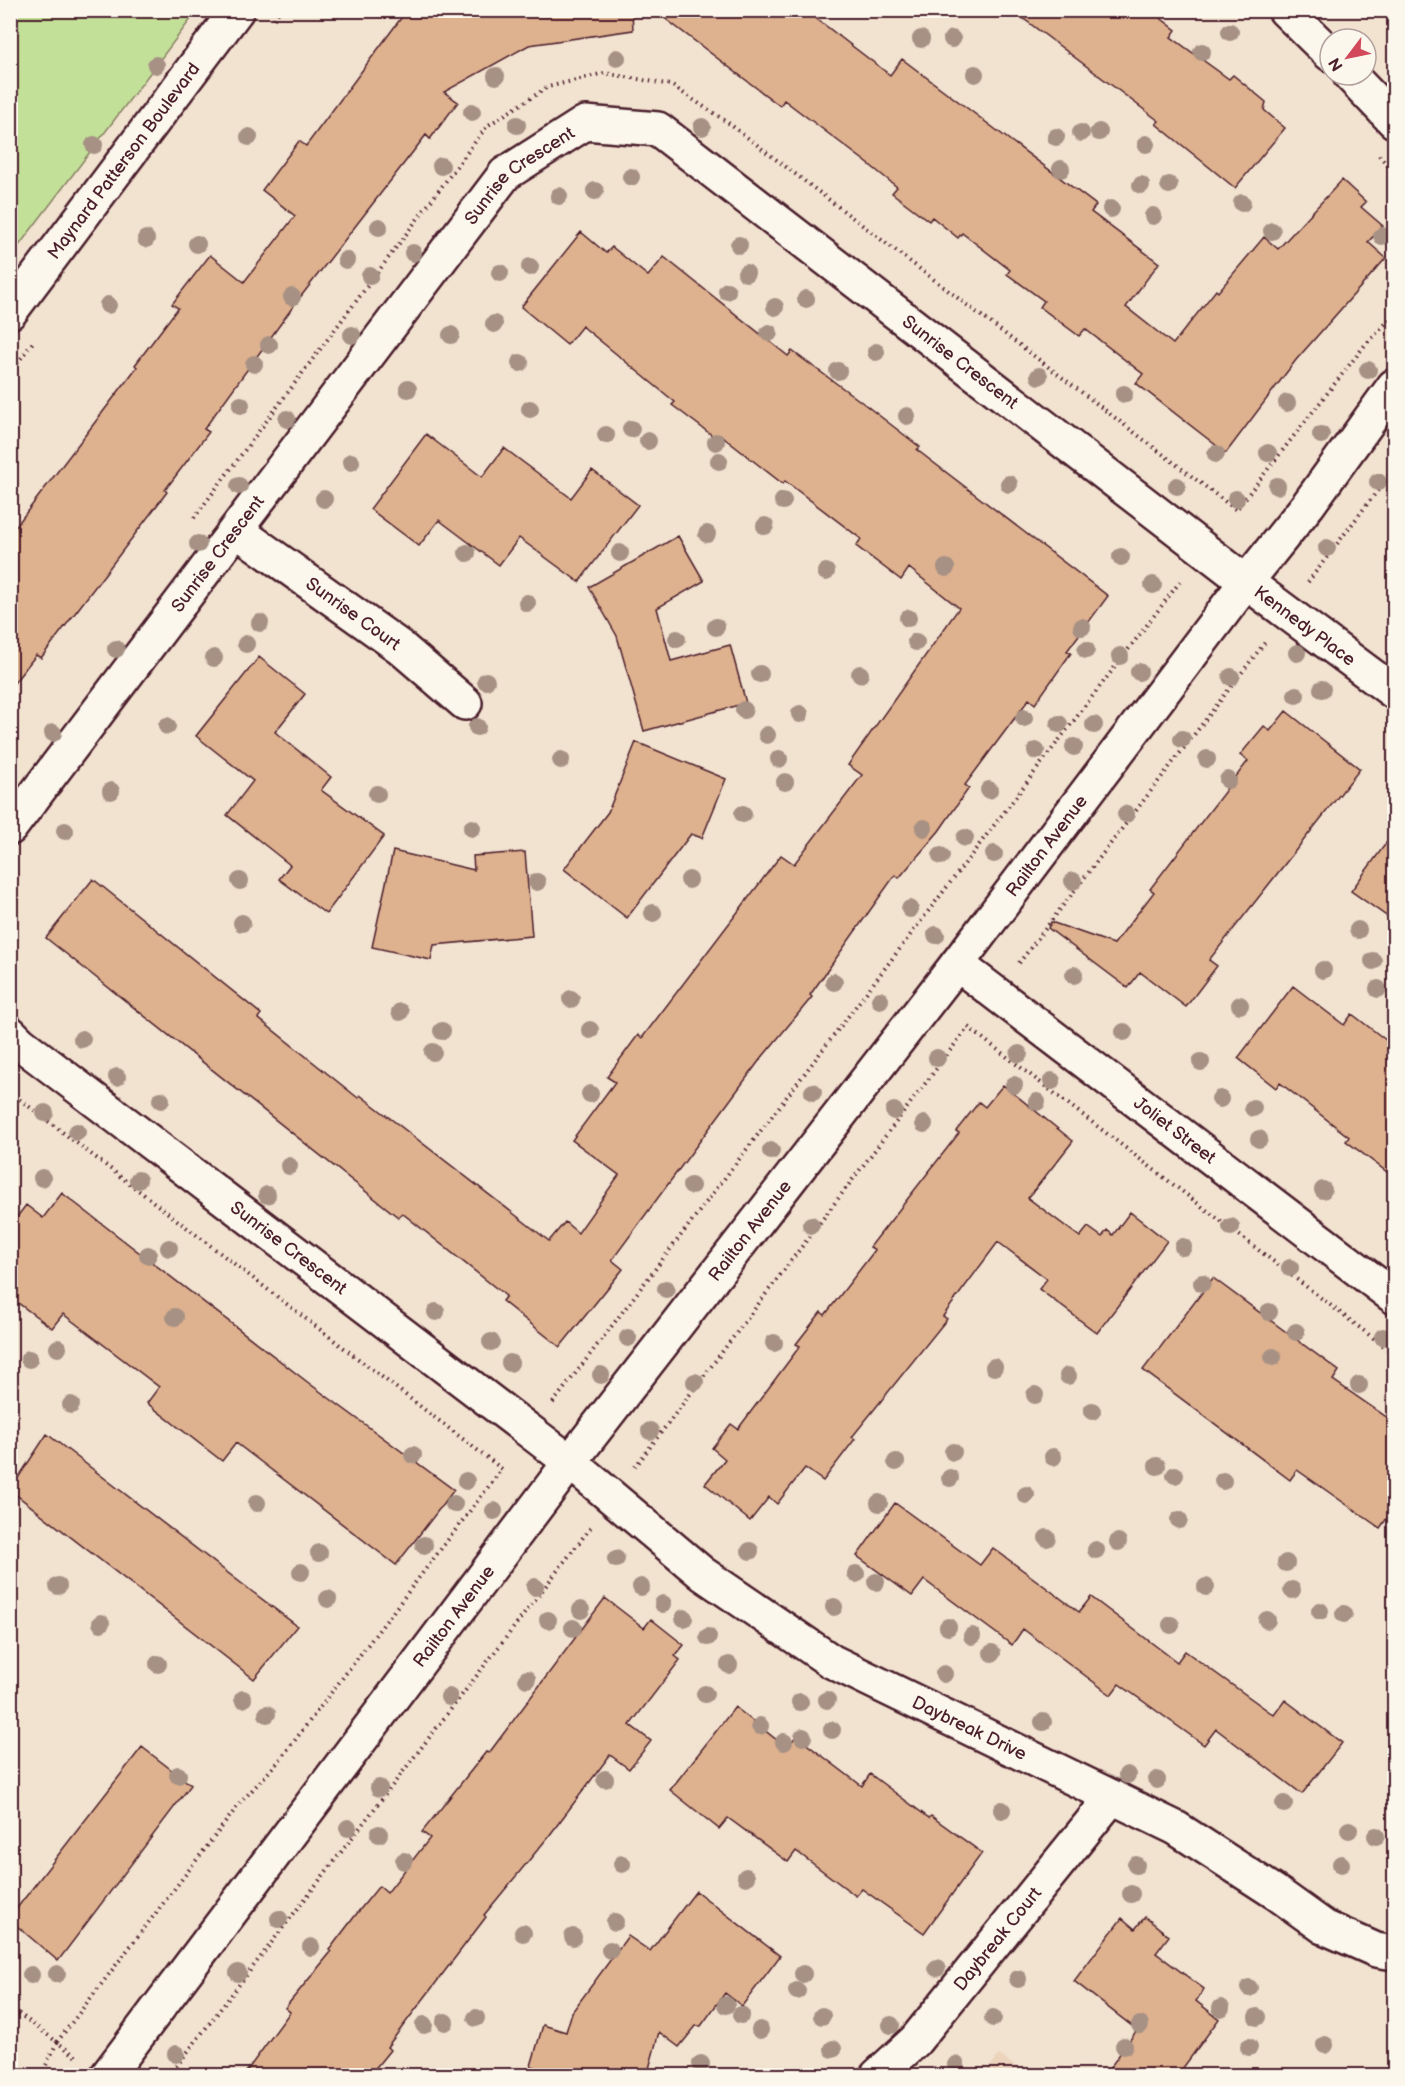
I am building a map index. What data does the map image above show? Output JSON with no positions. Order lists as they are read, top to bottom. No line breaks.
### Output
{"streets":{"street":["Maynard Patterson Boulevard","Sunrise Crescent","Sunrise Court","Kennedy Place","Railton Avenue","Joliet Street","Daybreak Drive","Daybreak Court"]},"crossings":[["Sunrise Crescent","Sunrise Court"],["Sunrise Crescent","Kennedy Place"],["Sunrise Crescent","Railton Avenue"],["Sunrise Crescent","Daybreak Drive"],["Kennedy Place","Railton Avenue"],["Railton Avenue","Joliet Street"],["Railton Avenue","Daybreak Drive"],["Daybreak Drive","Daybreak Court"]],"north":"bottom left"}
